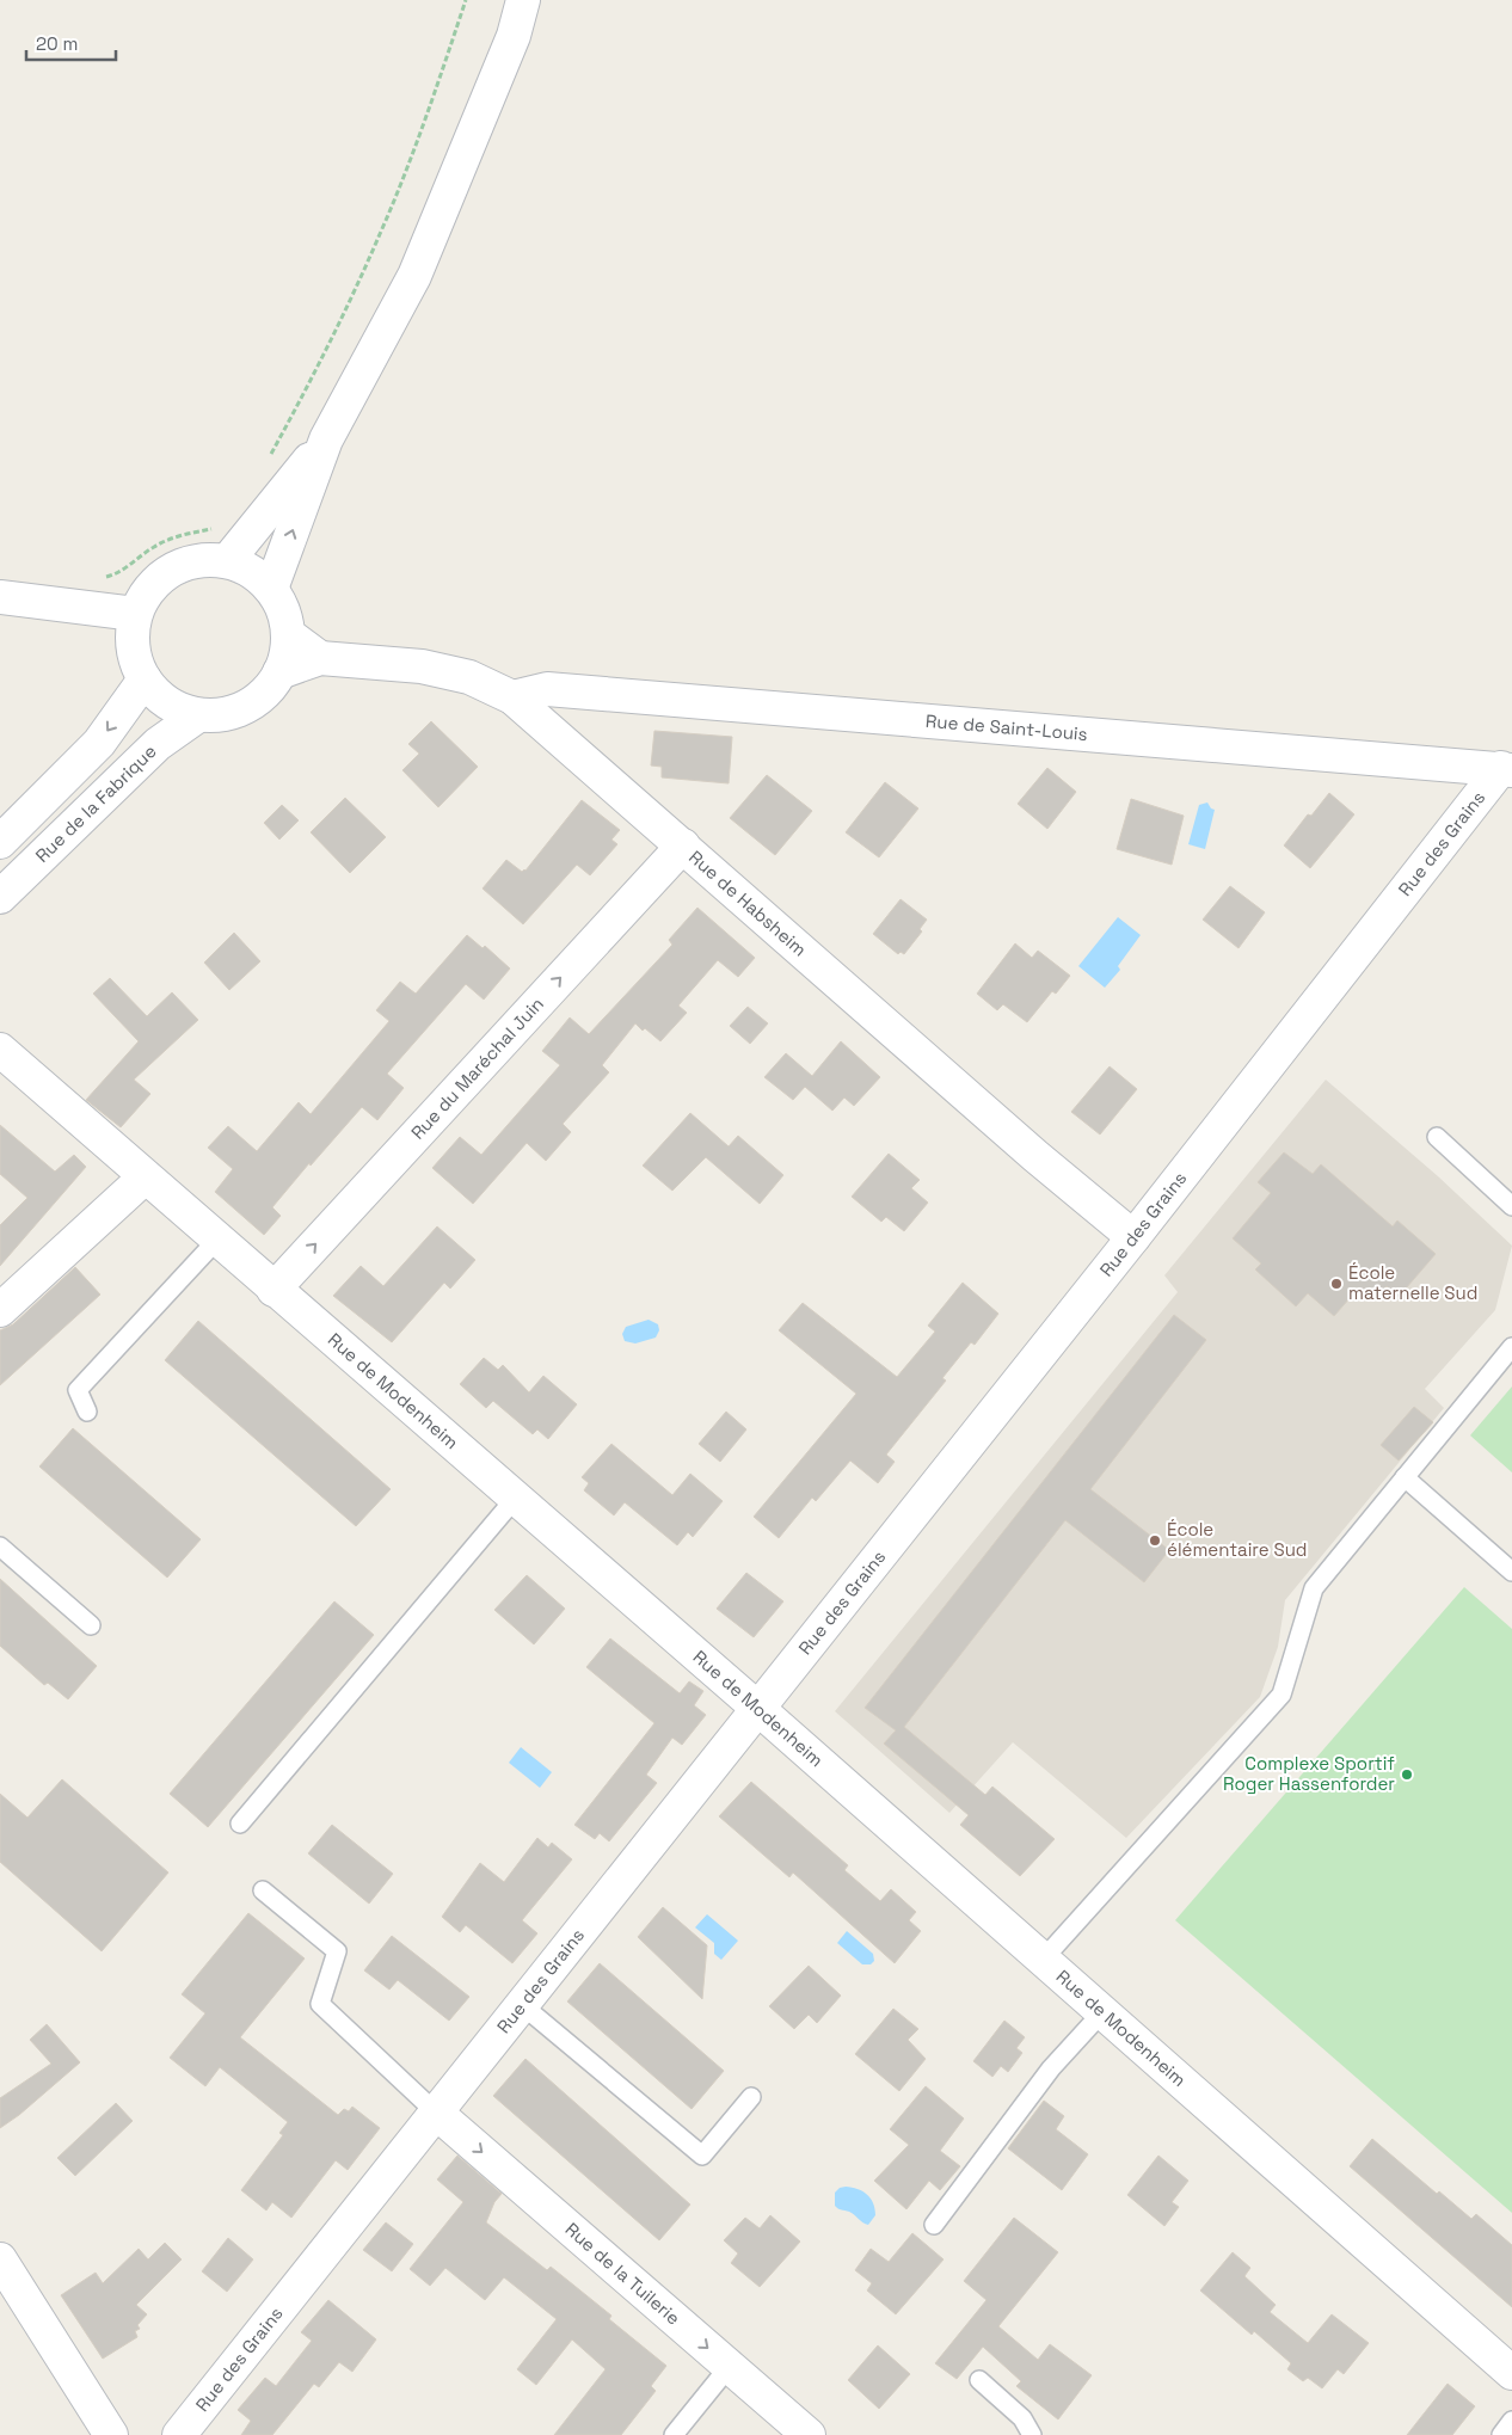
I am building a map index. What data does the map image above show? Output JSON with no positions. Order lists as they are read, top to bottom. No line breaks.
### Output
{"streets":{"street":["Rue de Saint-Louis","Rue de la Fabrique","Rue des Grains","Rue de Habsheim","Rue du Maréchal Juin","Rue de Modenheim","Rue de la Tuilerie"]},"crossings":[["Rue de Saint-Louis","Rue des Grains"],["Rue de Saint-Louis","Rue de Habsheim"],["Rue de la Fabrique","Rue de Habsheim"],["Rue des Grains","Rue de Habsheim"],["Rue des Grains","Rue de Modenheim"],["Rue des Grains","Rue de la Tuilerie"],["Rue de Habsheim","Rue du Maréchal Juin"],["Rue du Maréchal Juin","Rue de Modenheim"]],"one_way":["Rue du Maréchal Juin","Rue de la Tuilerie"],"places":["École maternelle Sud","École élémentaire Sud","Complexe Sportif Roger Hassenforder"],"scale_bar":"20 m"}
